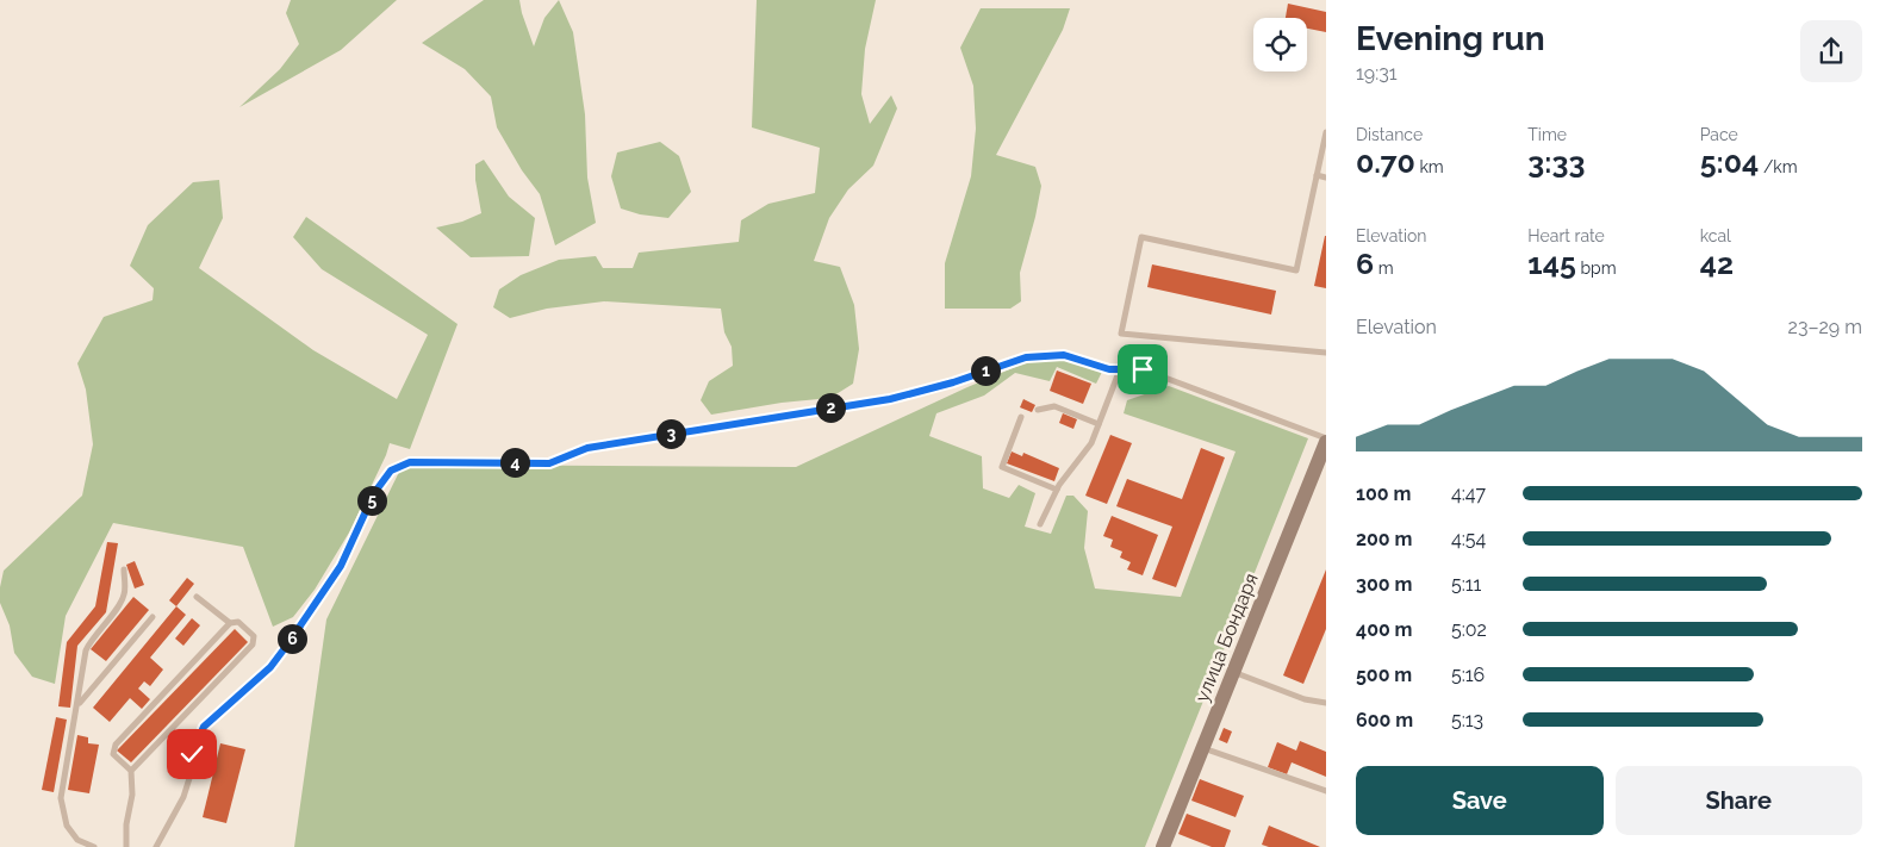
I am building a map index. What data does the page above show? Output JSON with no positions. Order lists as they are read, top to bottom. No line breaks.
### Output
{"streets":{"main road":["улица Бондаря"]},"page":{"heading":["Evening run","19:31"],"stats":[["Distance","0.70 km"],["Time","3:33"],["Pace","5:04 /km"],["Elevation","6 m"],["Heart rate","145 bpm"],["kcal","42"]],"chart":["Elevation","23–29 m"],"pins":["1","2","3","4","5","6"],"list":[{"name":"100 m","note":"4:47"},{"name":"200 m","note":"4:54"},{"name":"300 m","note":"5:11"},{"name":"400 m","note":"5:02"},{"name":"500 m","note":"5:16"},{"name":"600 m","note":"5:13"}],"buttons":["Save","Share"]}}
